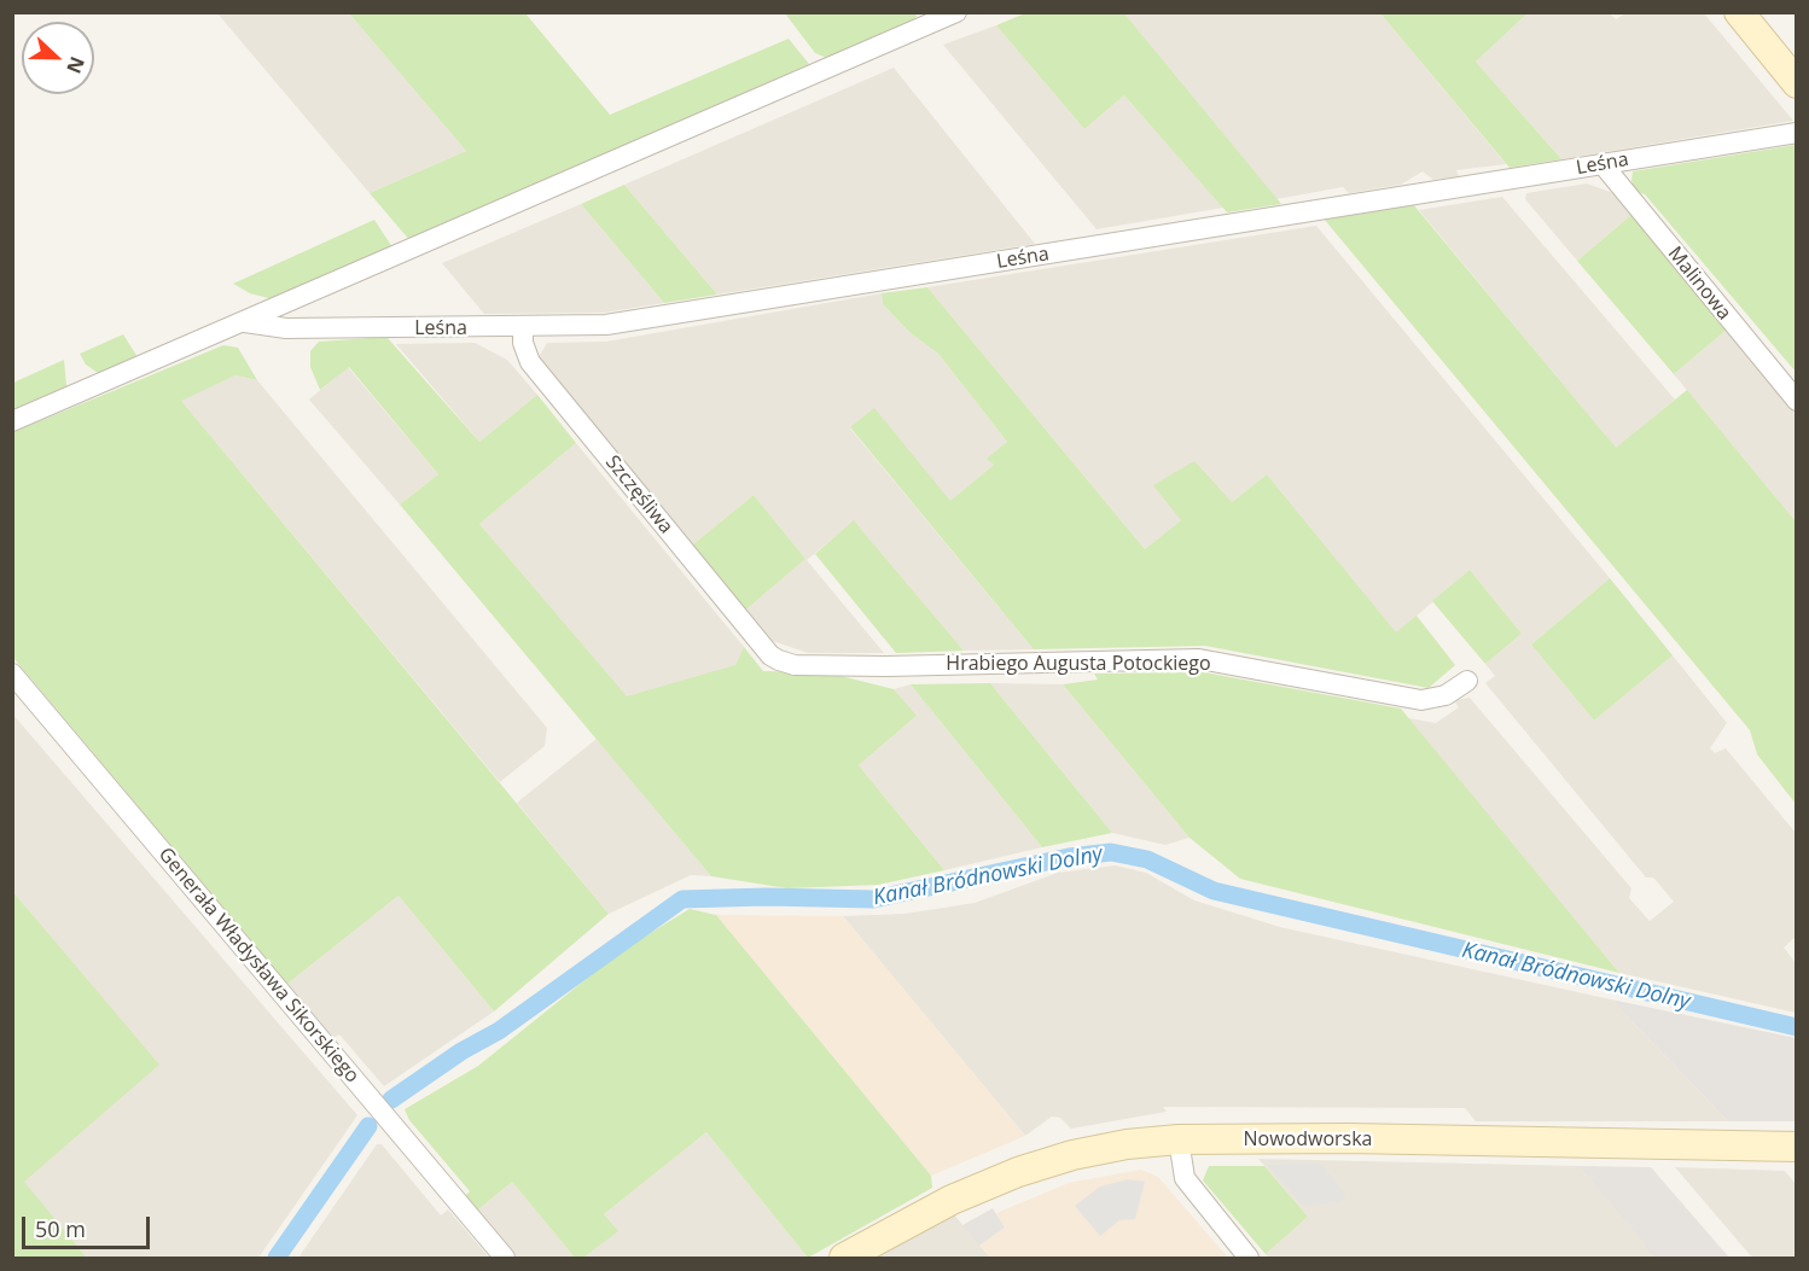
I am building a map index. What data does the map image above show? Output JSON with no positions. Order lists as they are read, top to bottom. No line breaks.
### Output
{"streets":{"main road":["Nowodworska"],"street":["Leśna","Malinowa","Szczęśliwa","Hrabiego Augusta Potockiego","Generała Władysława Sikorskiego"]},"crossings":[["Leśna","Malinowa"],["Leśna","Szczęśliwa"],["Szczęśliwa","Hrabiego Augusta Potockiego"]],"water":["Kanał Bródnowski Dolny"],"scale_bar":"50 m","north":"right"}
